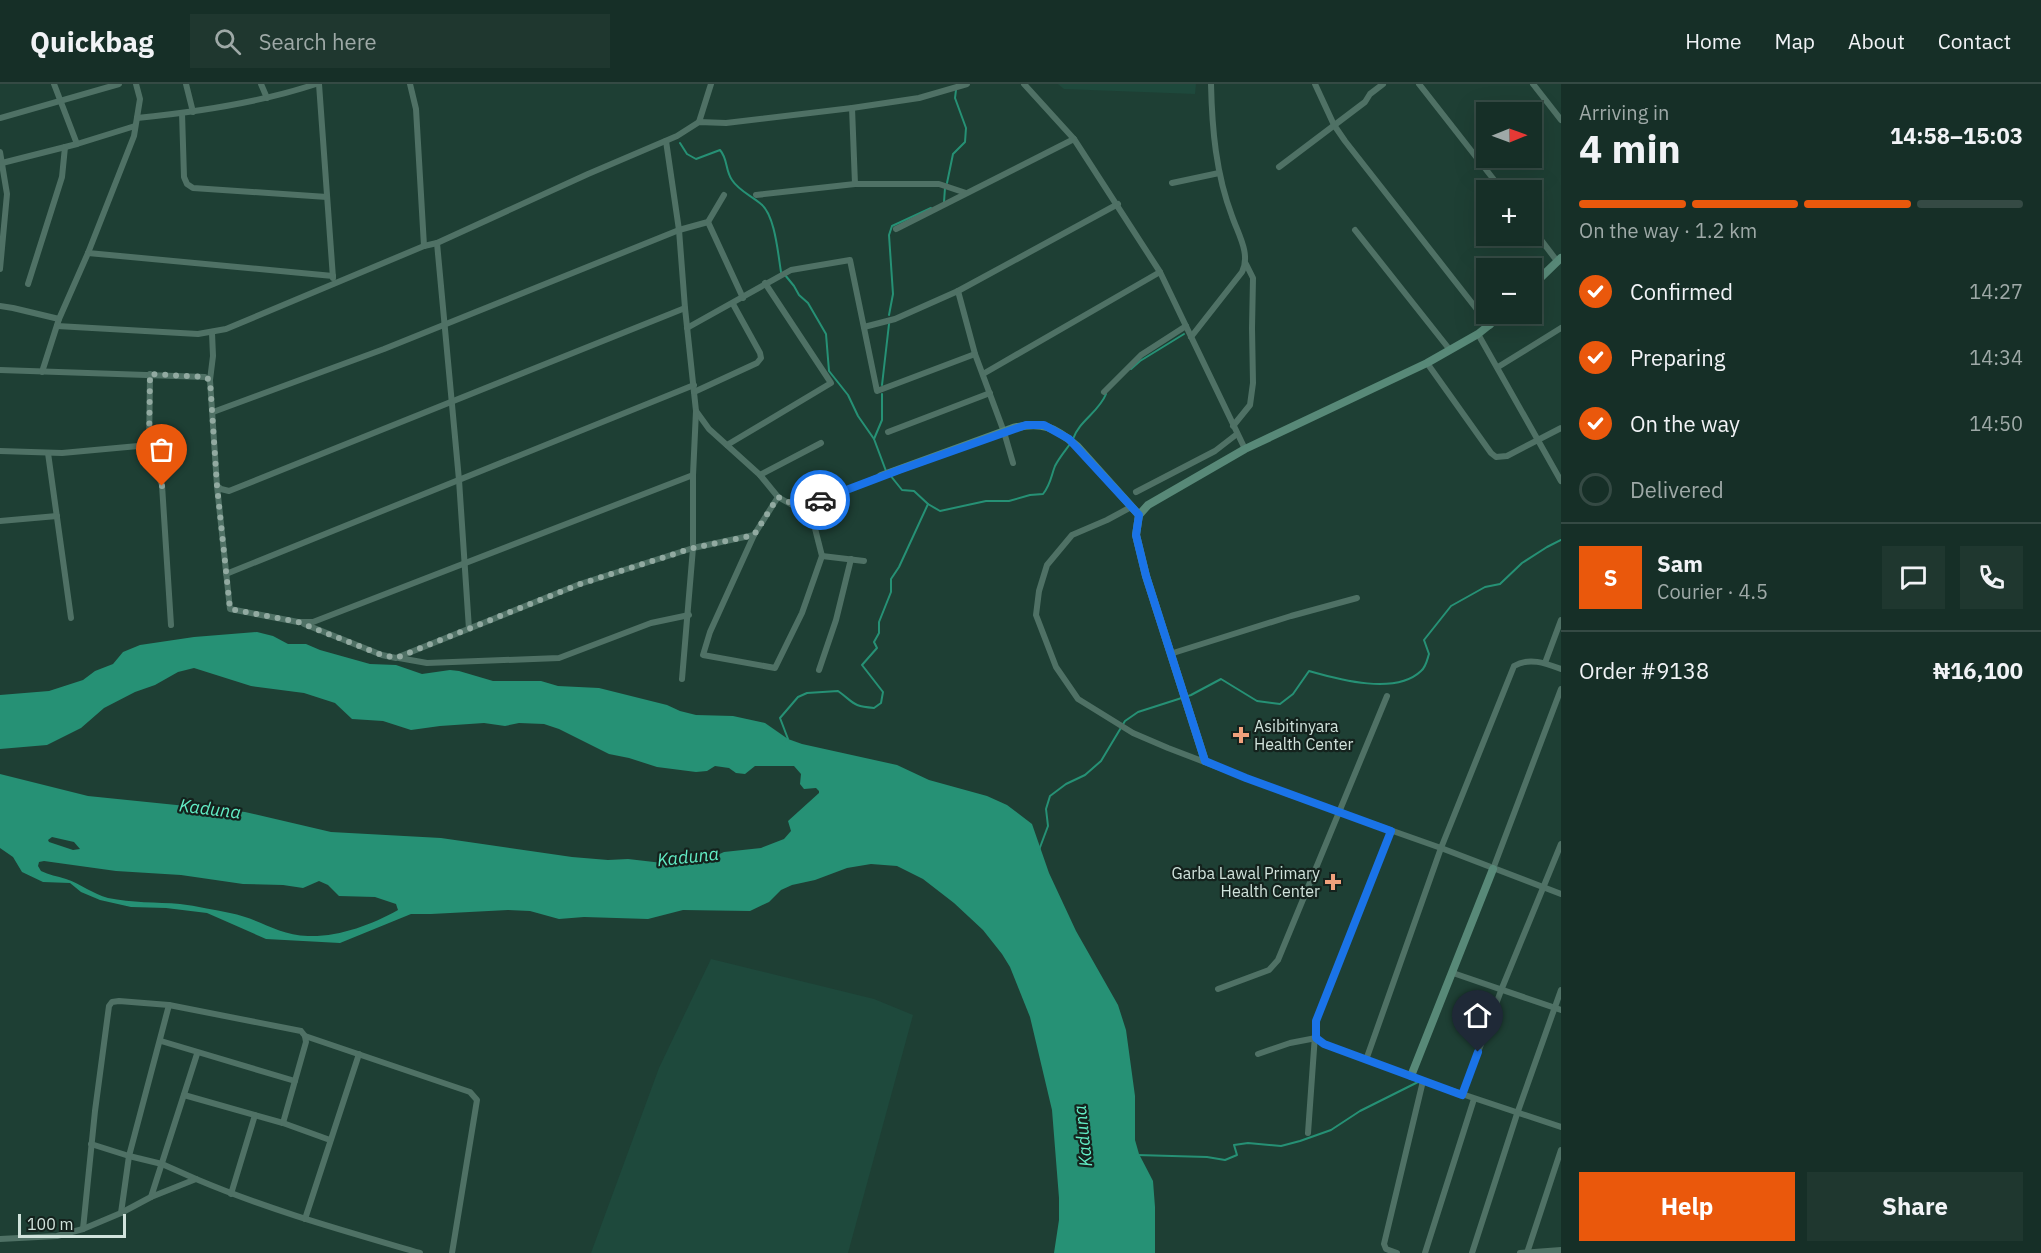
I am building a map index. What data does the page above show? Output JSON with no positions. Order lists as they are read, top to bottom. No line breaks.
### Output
{"water":["Kaduna"],"places":{"health":["Asibitinyara Health Center","Garba Lawal Primary Health Center"]},"scale_bar":"100 m","north":"right","page":{"header":"Quickbag","search":"Search here","nav":["Home","Map","About","Contact"],"heading":["4 min","Arriving in","14:58–15:03"],"panel":["Sam","Courier · 4.5","Order #9138","₦16,100"],"map_buttons":["+","−"],"bar":"On the way · 1.2 km","list":[["Confirmed","14:27"],["Preparing","14:34"],["On the way","14:50"],"Delivered"],"round":"S","buttons":["Help","Share"],"scale":"100 m"}}
